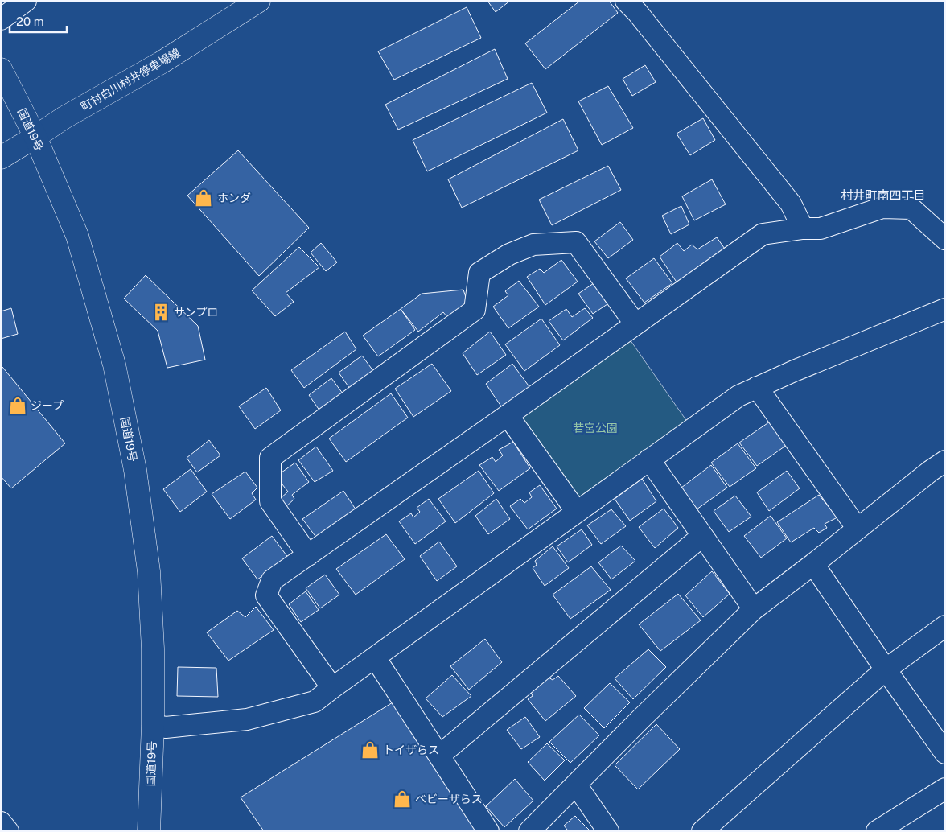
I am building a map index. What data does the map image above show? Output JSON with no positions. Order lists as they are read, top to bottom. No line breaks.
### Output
{"streets":{"main road":["町村白川村井停車場線","国道19号"]},"crossings":[["町村白川村井停車場線","国道19号"]],"districts":["村井町南四丁目"],"parks":["若宮公園"],"places":{"shop":["ホンダ","ジープ","トイザらス","ベビーザらス"],"building":["サンプロ"]},"scale_bar":"20 m"}
